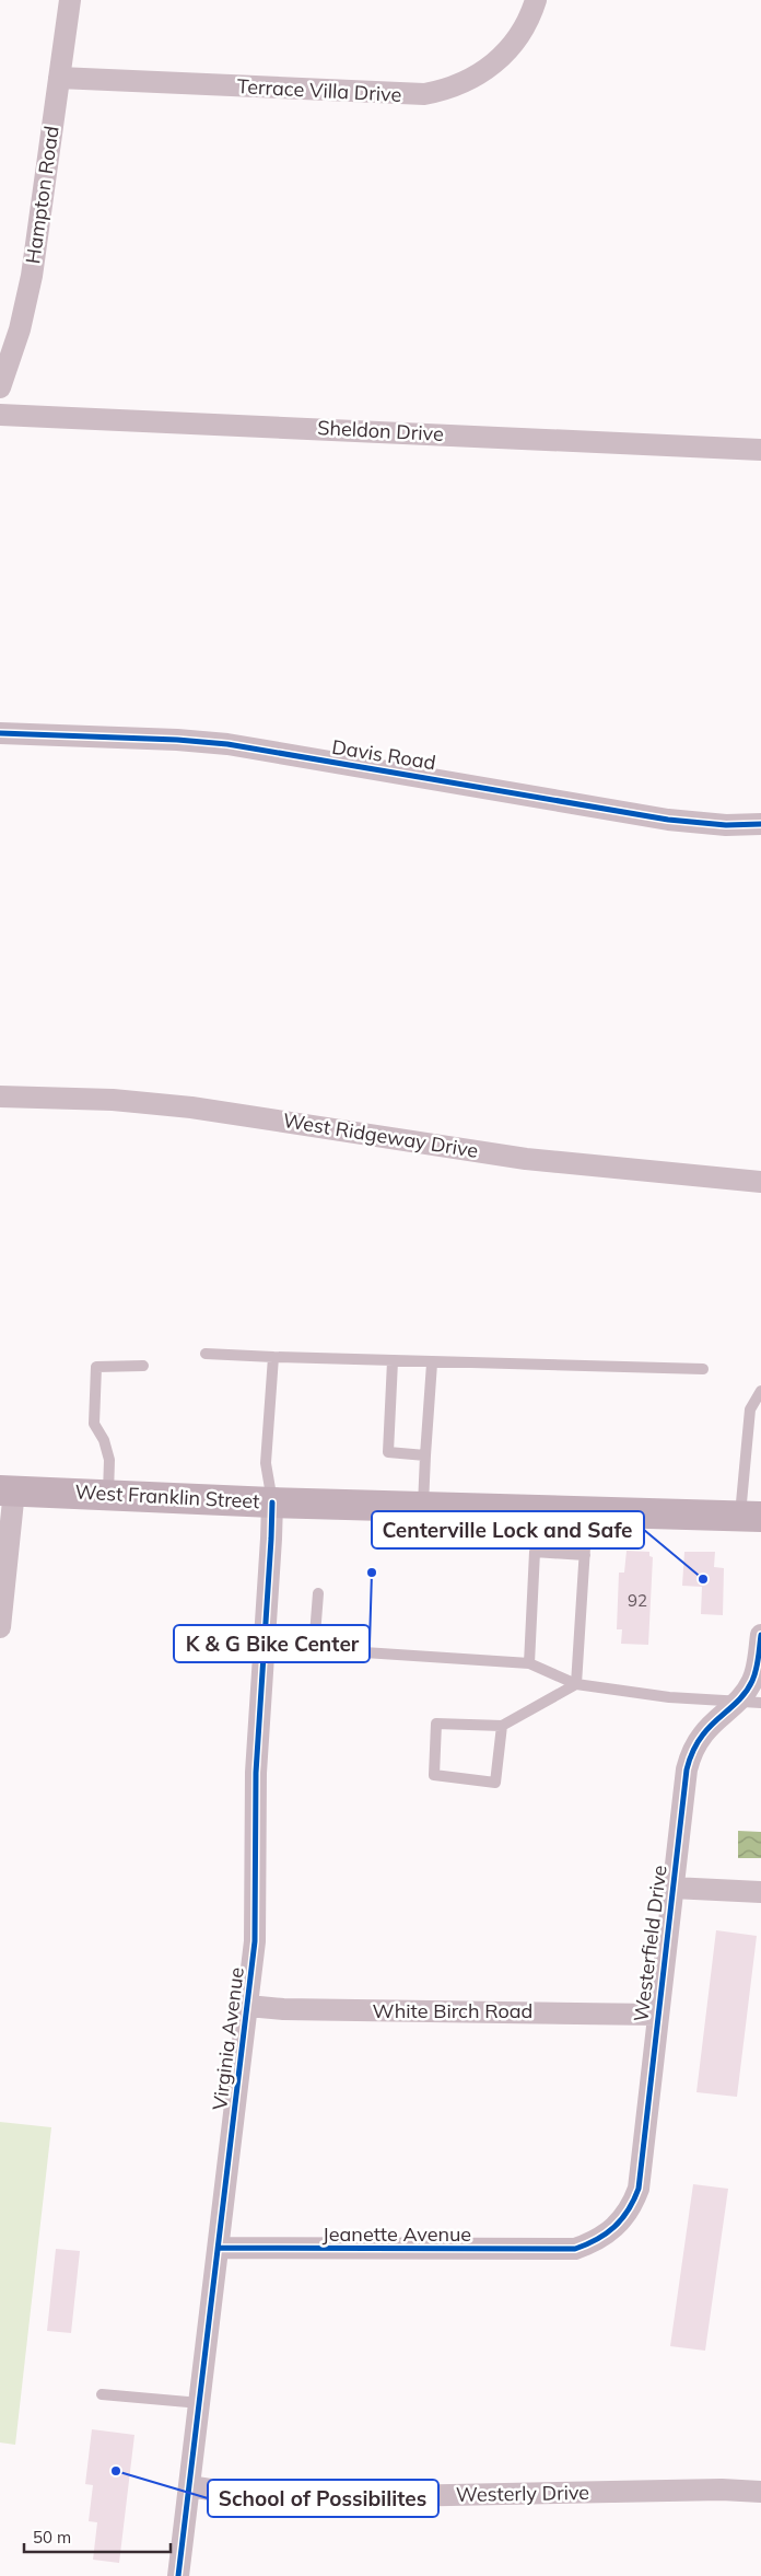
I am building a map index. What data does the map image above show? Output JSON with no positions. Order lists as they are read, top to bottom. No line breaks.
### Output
{"streets":{"main road":["West Franklin Street"],"street":["Terrace Villa Drive","Hampton Road","Sheldon Drive","Davis Road","West Ridgeway Drive","Westerfield Drive","White Birch Road","Virginia Avenue","Jeanette Avenue","Westerly Drive"]},"crossings":[["Terrace Villa Drive","Hampton Road"],["West Franklin Street","Virginia Avenue"],["Westerfield Drive","White Birch Road"],["Westerfield Drive","Jeanette Avenue"],["White Birch Road","Virginia Avenue"],["Virginia Avenue","Jeanette Avenue"],["Virginia Avenue","Westerly Drive"]],"places":["K & G Bike Center","Centerville Lock and Safe","School of Possibilites"],"house_numbers":["92"],"scale_bar":"50 m"}
